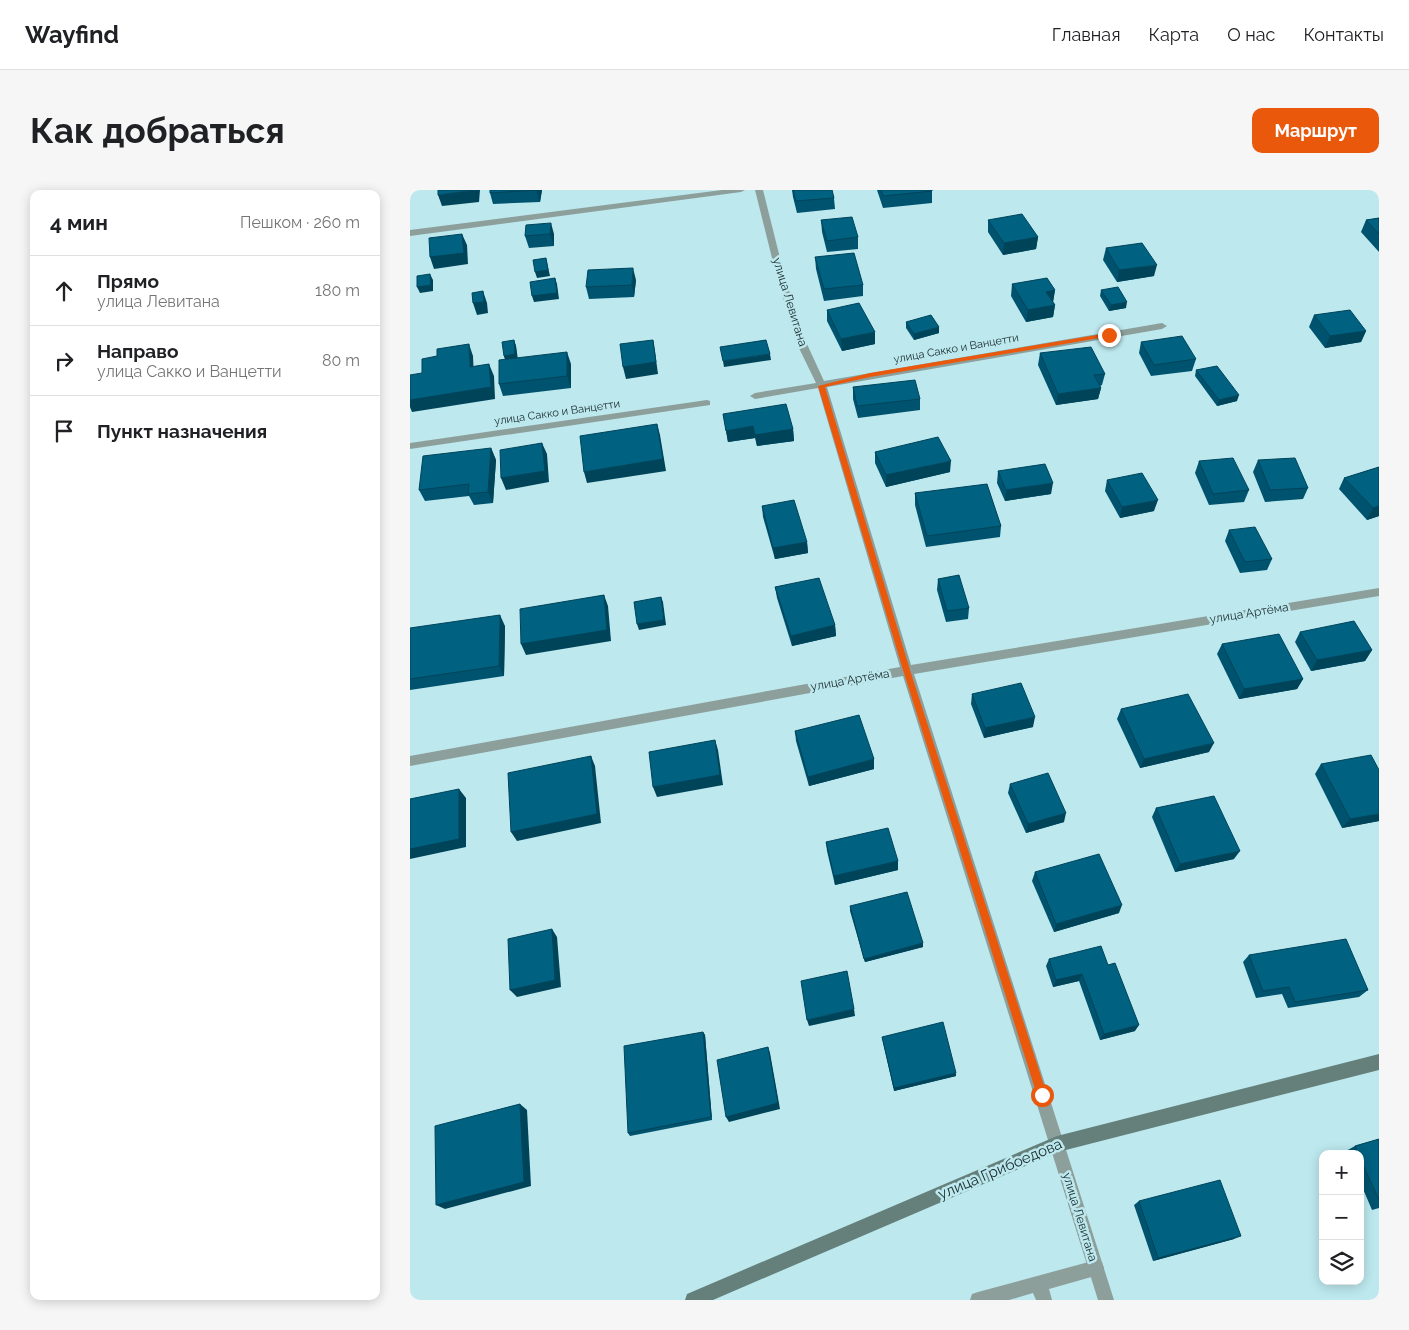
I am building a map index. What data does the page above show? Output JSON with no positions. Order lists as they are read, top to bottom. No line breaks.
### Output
{"streets":{"street":["улица Левитана","улица Сакко и Ванцетти","улица Артёма","улица Грибоедова"]},"crossings":[["улица Левитана","улица Сакко и Ванцетти"],["улица Левитана","улица Артёма"],["улица Левитана","улица Грибоедова"]],"page":{"header":"Wayfind","nav":["Главная","Карта","О нас","Контакты"],"buttons":"Маршрут","title":"Как добраться","heading":["4 мин","Пешком · 260 m"],"list":[["Прямо","улица Левитана","180 m"],["Направо","улица Сакко и Ванцетти","80 m"],"Пункт назначения"],"map_buttons":["+","−"]}}
